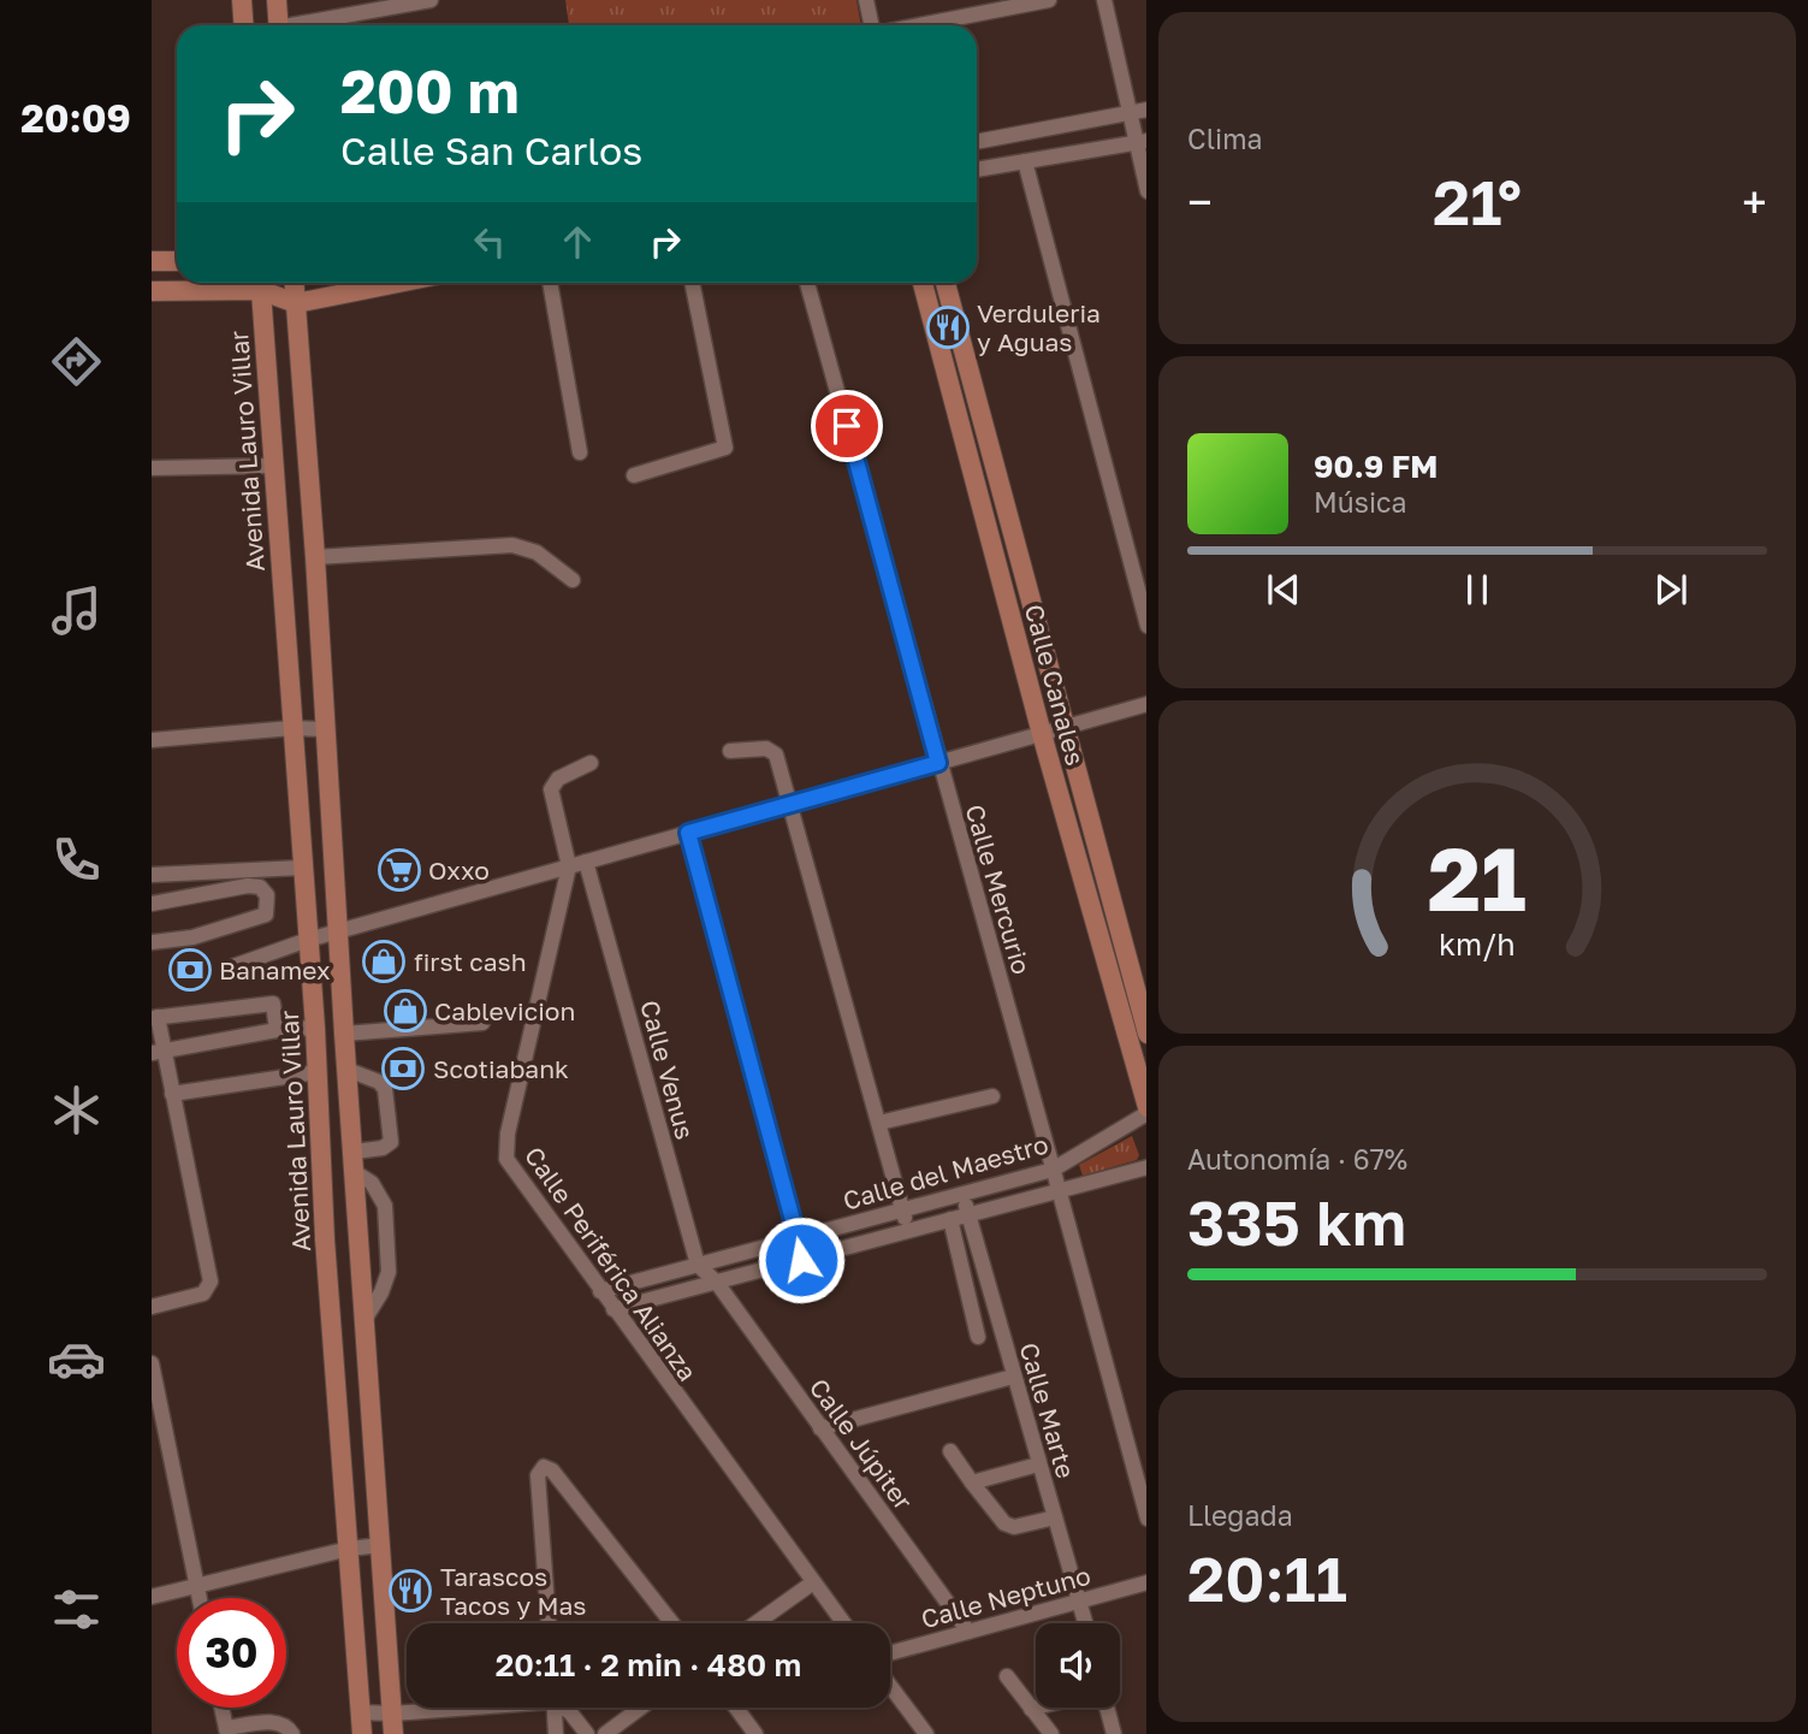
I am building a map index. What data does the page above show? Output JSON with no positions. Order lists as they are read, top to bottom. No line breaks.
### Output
{"streets":{"main road":["Avenida Lauro Villar","Calle Canales"],"street":["Calle Mercurio","Calle Venus","Calle del Maestro","Calle Periférica Alianza","Calle Marte","Calle Júpiter","Calle Neptuno"]},"crossings":[["Calle Mercurio","Calle del Maestro"],["Calle Venus","Calle del Maestro"],["Calle del Maestro","Calle Periférica Alianza"],["Calle del Maestro","Calle Marte"],["Calle del Maestro","Calle Júpiter"],["Calle Marte","Calle Neptuno"],["Calle Júpiter","Calle Neptuno"]],"places":{"restaurant":["Verduleria y Aguas","Tarascos Tacos y Mas"],"supermarket":["Oxxo"],"shop":["first cash","Cablevicion"],"bank":["Banamex","Scotiabank"]},"page":{"tabs":"20:09","tile":["Clima",["Autonomía · 67%","335 km"],["Llegada","20:11"]],"turn":["200 m","Calle San Carlos"],"heat":["−","21°","+"],"song":["90.9 FM","Música"],"limit":"30","trip":"20:11 · 2 min · 480 m","gauge":["21","km/h"]}}
